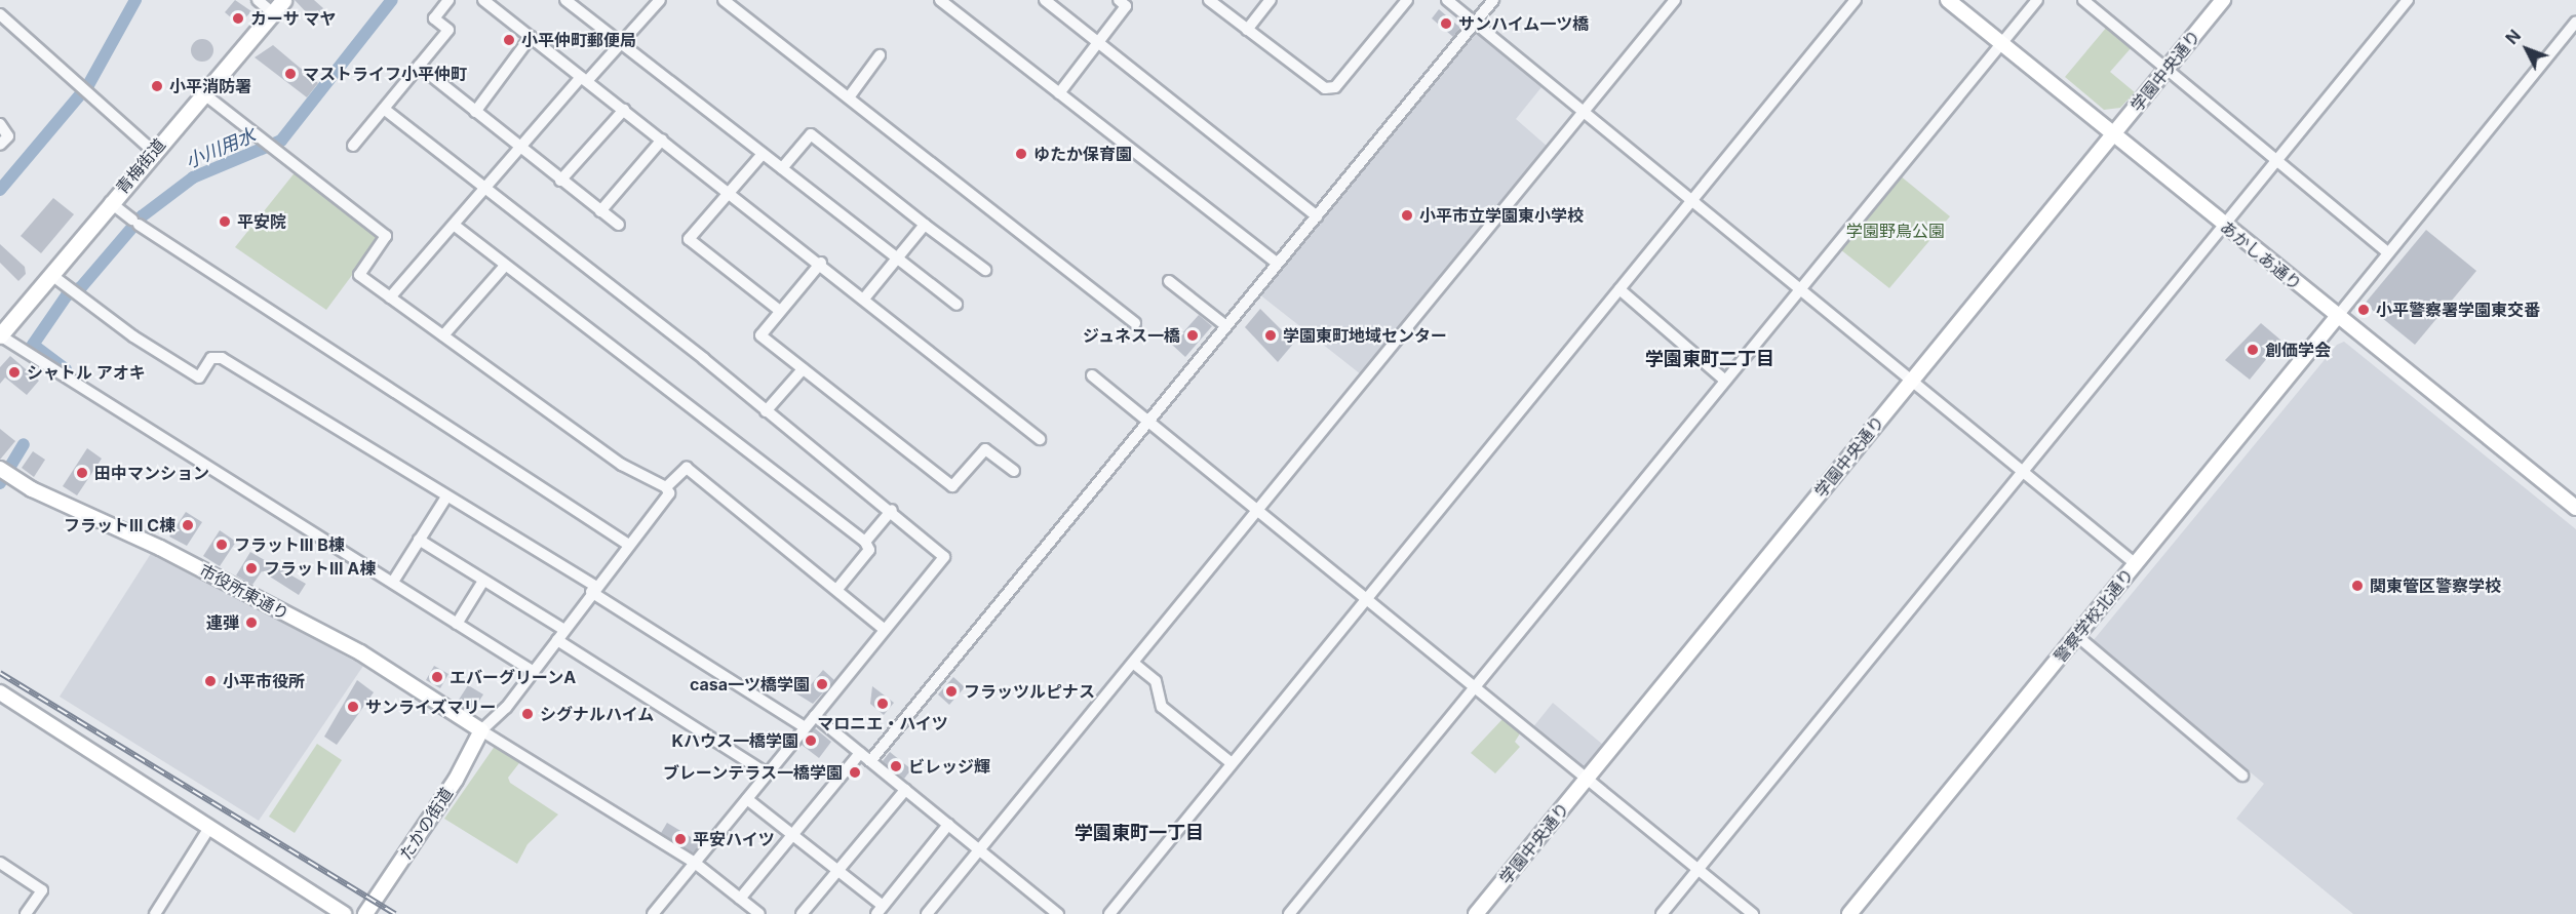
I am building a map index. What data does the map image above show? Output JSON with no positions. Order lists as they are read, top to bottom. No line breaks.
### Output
{"streets":{"main road":["青梅街道"],"street":["学園中央通り","あかしあ通り","市役所東通り","警察学校北通り","たかの街道"]},"crossings":[["学園中央通り","あかしあ通り"],["あかしあ通り","警察学校北通り"],["市役所東通り","たかの街道"]],"districts":["学園東町二丁目","学園東町一丁目"],"water":["小川用水"],"parks":["学園野鳥公園"],"places":["カーサ マヤ","サンハイム一ツ橋","小平仲町郵便局","マストライフ小平仲町","小平消防署","ゆたか保育園","小平市立学園東小学校","平安院","小平警察署学園東交番","ジュネス一橋","学園東町地域センター","創価学会","シャトル アオキ","田中マンション","フラットⅢ C棟","フラットⅢ B棟","フラットⅢ A棟","関東管区警察学校","連弾","エバーグリーンA","小平市役所","casa一ツ橋学園","フラッツルピナス","マロニエ・ハイツ","サンライズマリー","シグナルハイム","Kハウス一橋学園","ビレッジ輝","ブレーンテラス一橋学園","平安ハイツ"],"north":"top left"}
